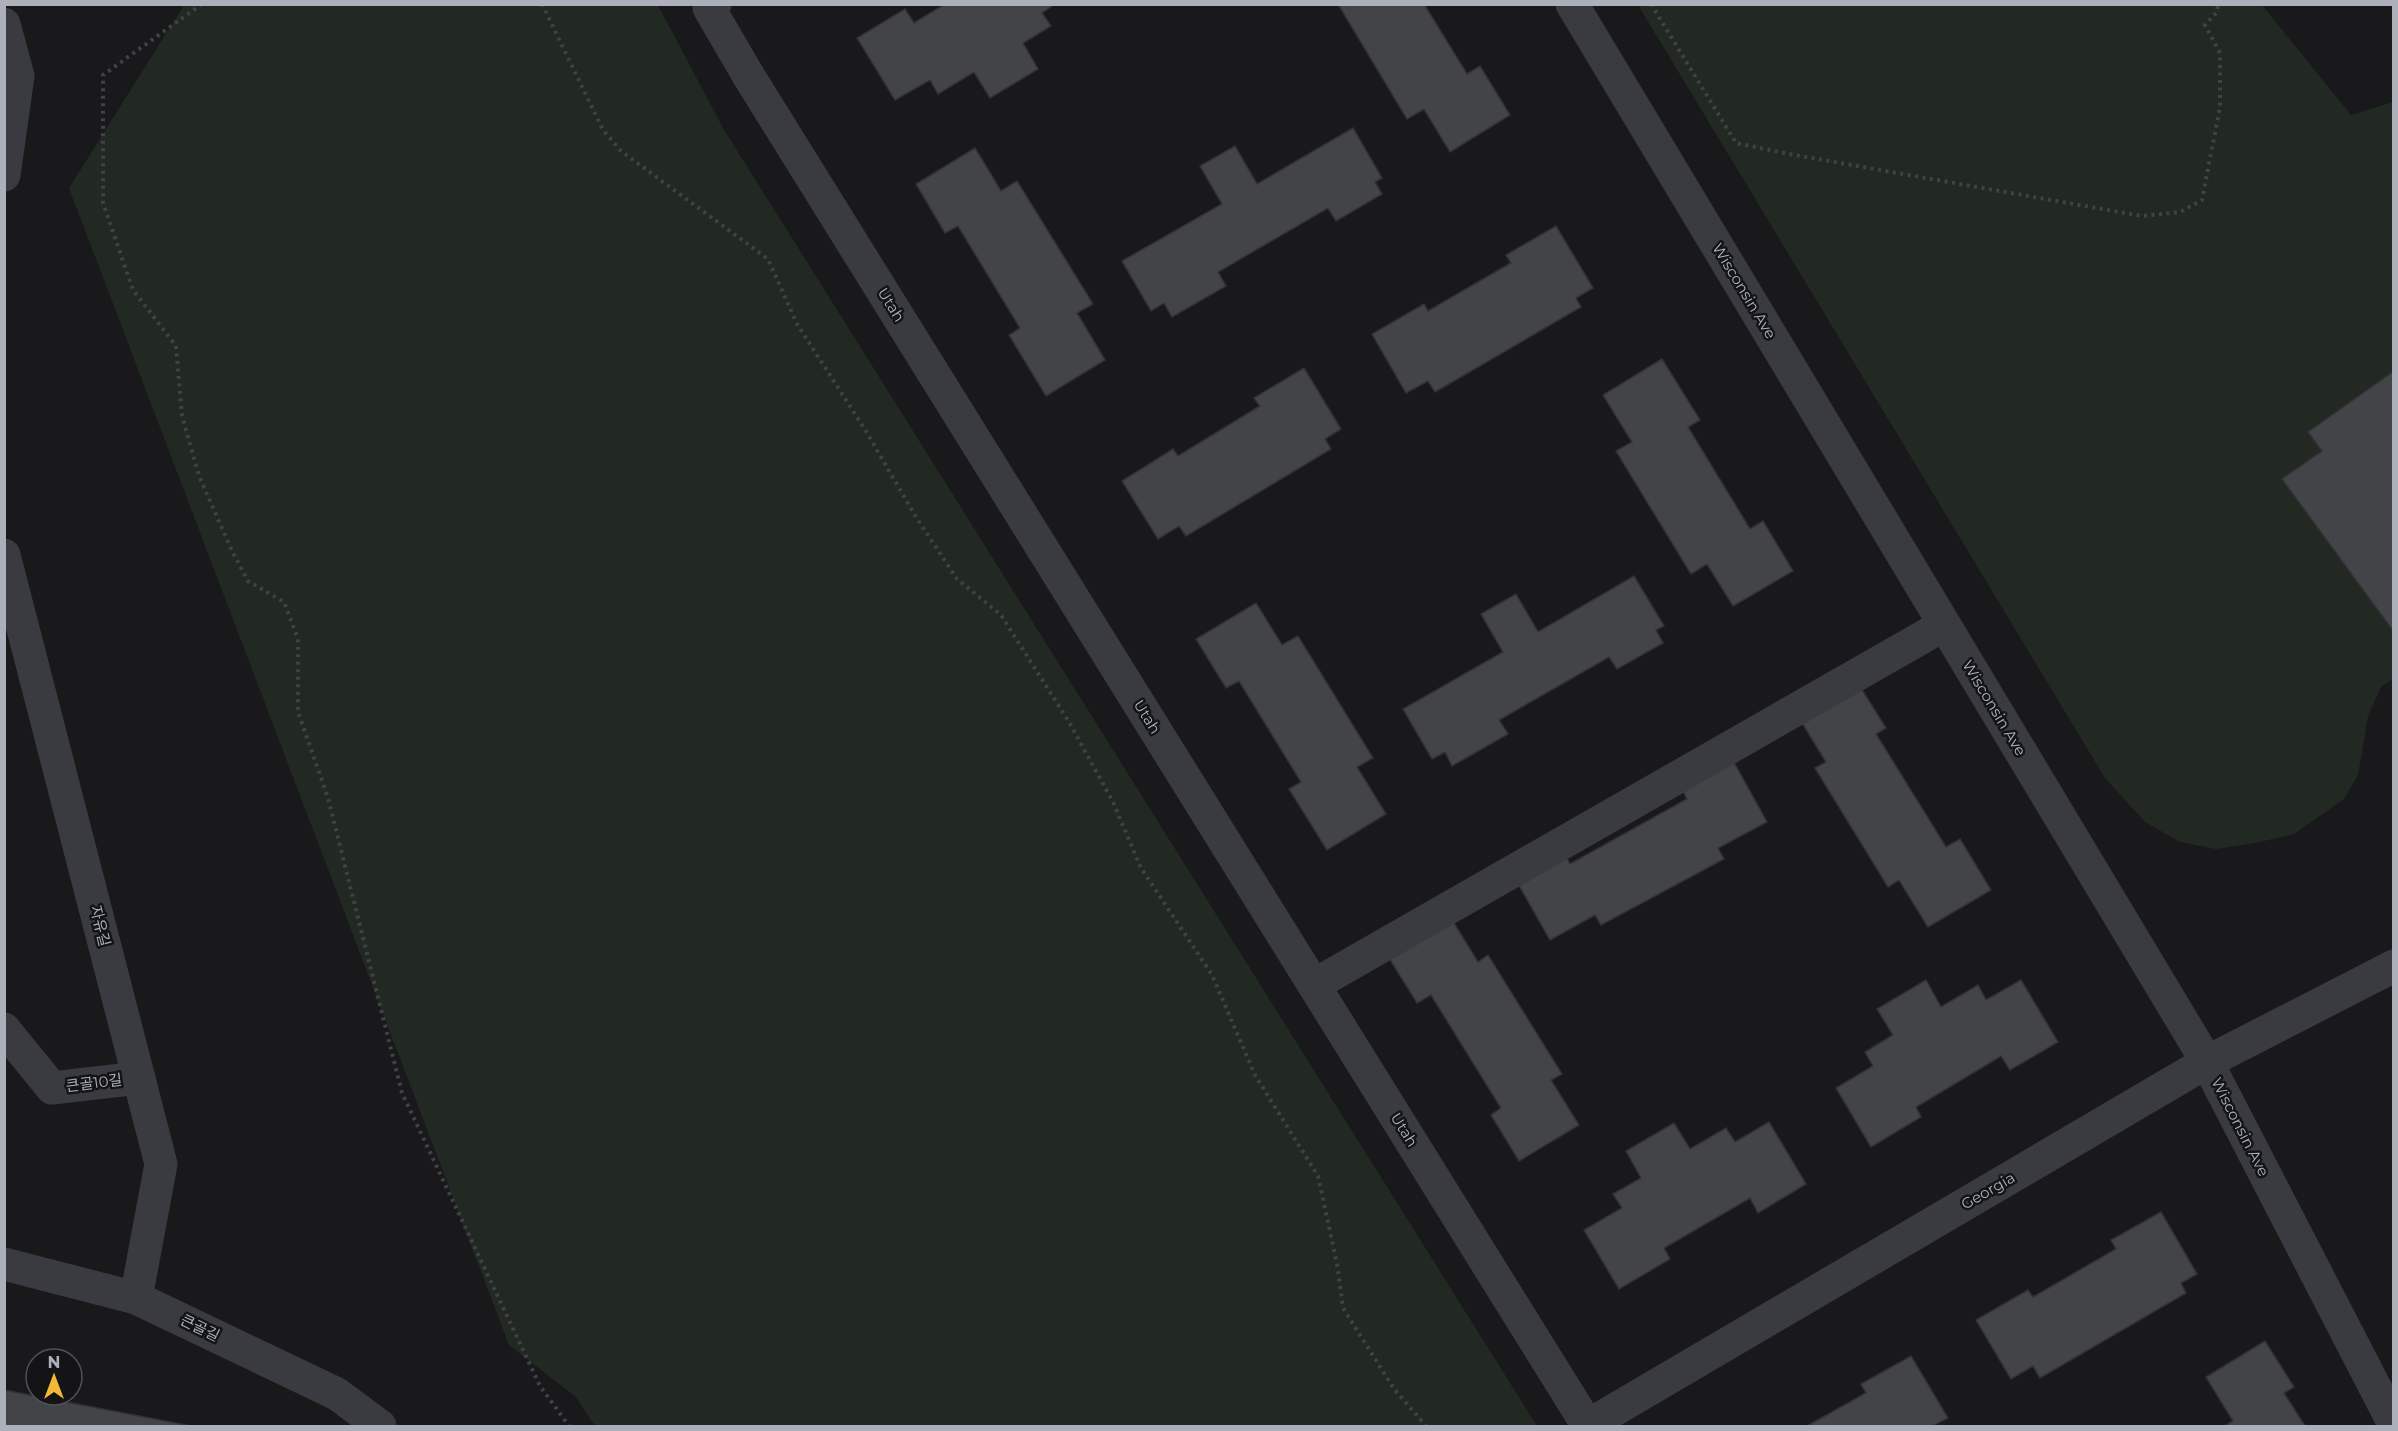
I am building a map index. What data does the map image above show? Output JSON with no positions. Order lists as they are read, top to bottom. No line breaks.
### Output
{"streets":{"street":["Wisconsin Ave","Utah","자유길","큰골10길","Georgia","큰골길"]},"crossings":[["Wisconsin Ave","Georgia"],["Utah","Georgia"],["자유길","큰골10길"],["자유길","큰골길"]],"north":"top"}
